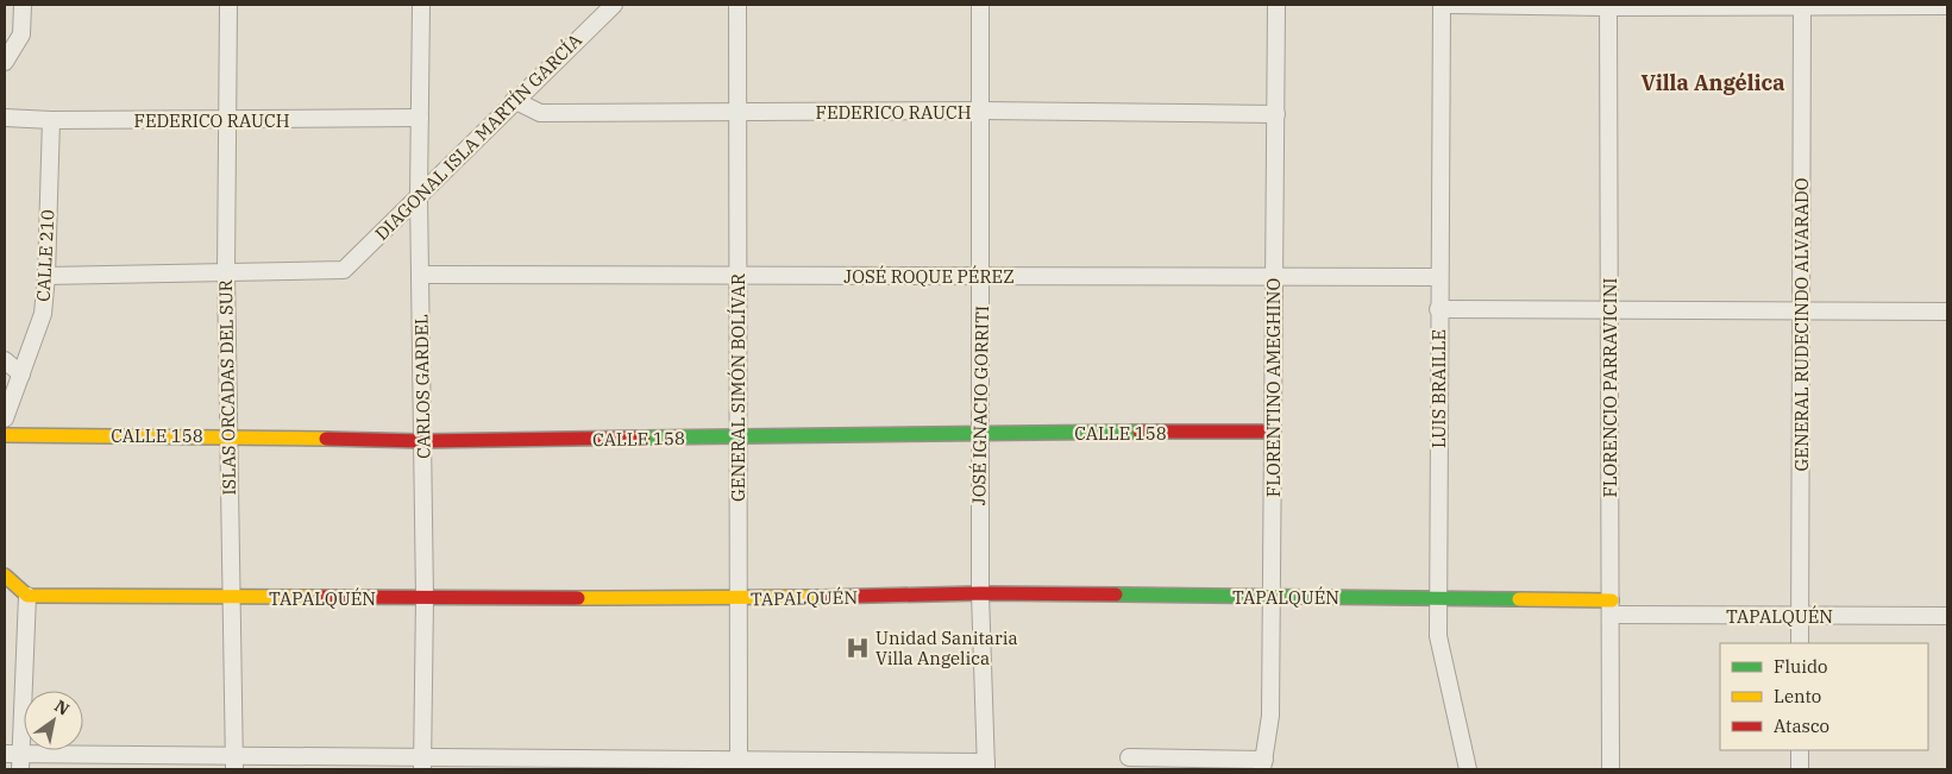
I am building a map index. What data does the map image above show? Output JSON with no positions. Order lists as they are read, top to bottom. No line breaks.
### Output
{"streets":{"street":["FEDERICO RAUCH","DIAGONAL ISLA MARTÍN GARCÍA","CALLE 210","JOSÉ ROQUE PÉREZ","GENERAL RUDECINDO ALVARADO","CARLOS GARDEL","ISLAS ORCADAS DEL SUR","GENERAL SIMÓN BOLÍVAR","FLORENTINO AMEGHINO","FLORENCIO PARRAVICINI","LUIS BRAILLE","JOSÉ IGNACIO GORRITI","CALLE 158","TAPALQUÉN"]},"crossings":[["FEDERICO RAUCH","DIAGONAL ISLA MARTÍN GARCÍA"],["FEDERICO RAUCH","CALLE 210"],["FEDERICO RAUCH","CARLOS GARDEL"],["FEDERICO RAUCH","ISLAS ORCADAS DEL SUR"],["FEDERICO RAUCH","GENERAL SIMÓN BOLÍVAR"],["FEDERICO RAUCH","FLORENTINO AMEGHINO"],["FEDERICO RAUCH","JOSÉ IGNACIO GORRITI"],["DIAGONAL ISLA MARTÍN GARCÍA","CARLOS GARDEL"],["DIAGONAL ISLA MARTÍN GARCÍA","ISLAS ORCADAS DEL SUR"],["JOSÉ ROQUE PÉREZ","CARLOS GARDEL"],["JOSÉ ROQUE PÉREZ","GENERAL SIMÓN BOLÍVAR"],["JOSÉ ROQUE PÉREZ","FLORENTINO AMEGHINO"],["JOSÉ ROQUE PÉREZ","LUIS BRAILLE"],["JOSÉ ROQUE PÉREZ","JOSÉ IGNACIO GORRITI"],["GENERAL RUDECINDO ALVARADO","TAPALQUÉN"],["CARLOS GARDEL","CALLE 158"],["CARLOS GARDEL","TAPALQUÉN"],["ISLAS ORCADAS DEL SUR","CALLE 158"],["ISLAS ORCADAS DEL SUR","TAPALQUÉN"],["GENERAL SIMÓN BOLÍVAR","CALLE 158"],["GENERAL SIMÓN BOLÍVAR","TAPALQUÉN"],["FLORENTINO AMEGHINO","CALLE 158"],["FLORENTINO AMEGHINO","TAPALQUÉN"],["FLORENCIO PARRAVICINI","TAPALQUÉN"],["LUIS BRAILLE","TAPALQUÉN"],["JOSÉ IGNACIO GORRITI","CALLE 158"],["JOSÉ IGNACIO GORRITI","TAPALQUÉN"]],"districts":["Villa Angélica"],"places":{"hospital":["Unidad Sanitaria Villa Angelica"]},"legend":["Fluido","Lento","Atasco"],"north":"top right"}
